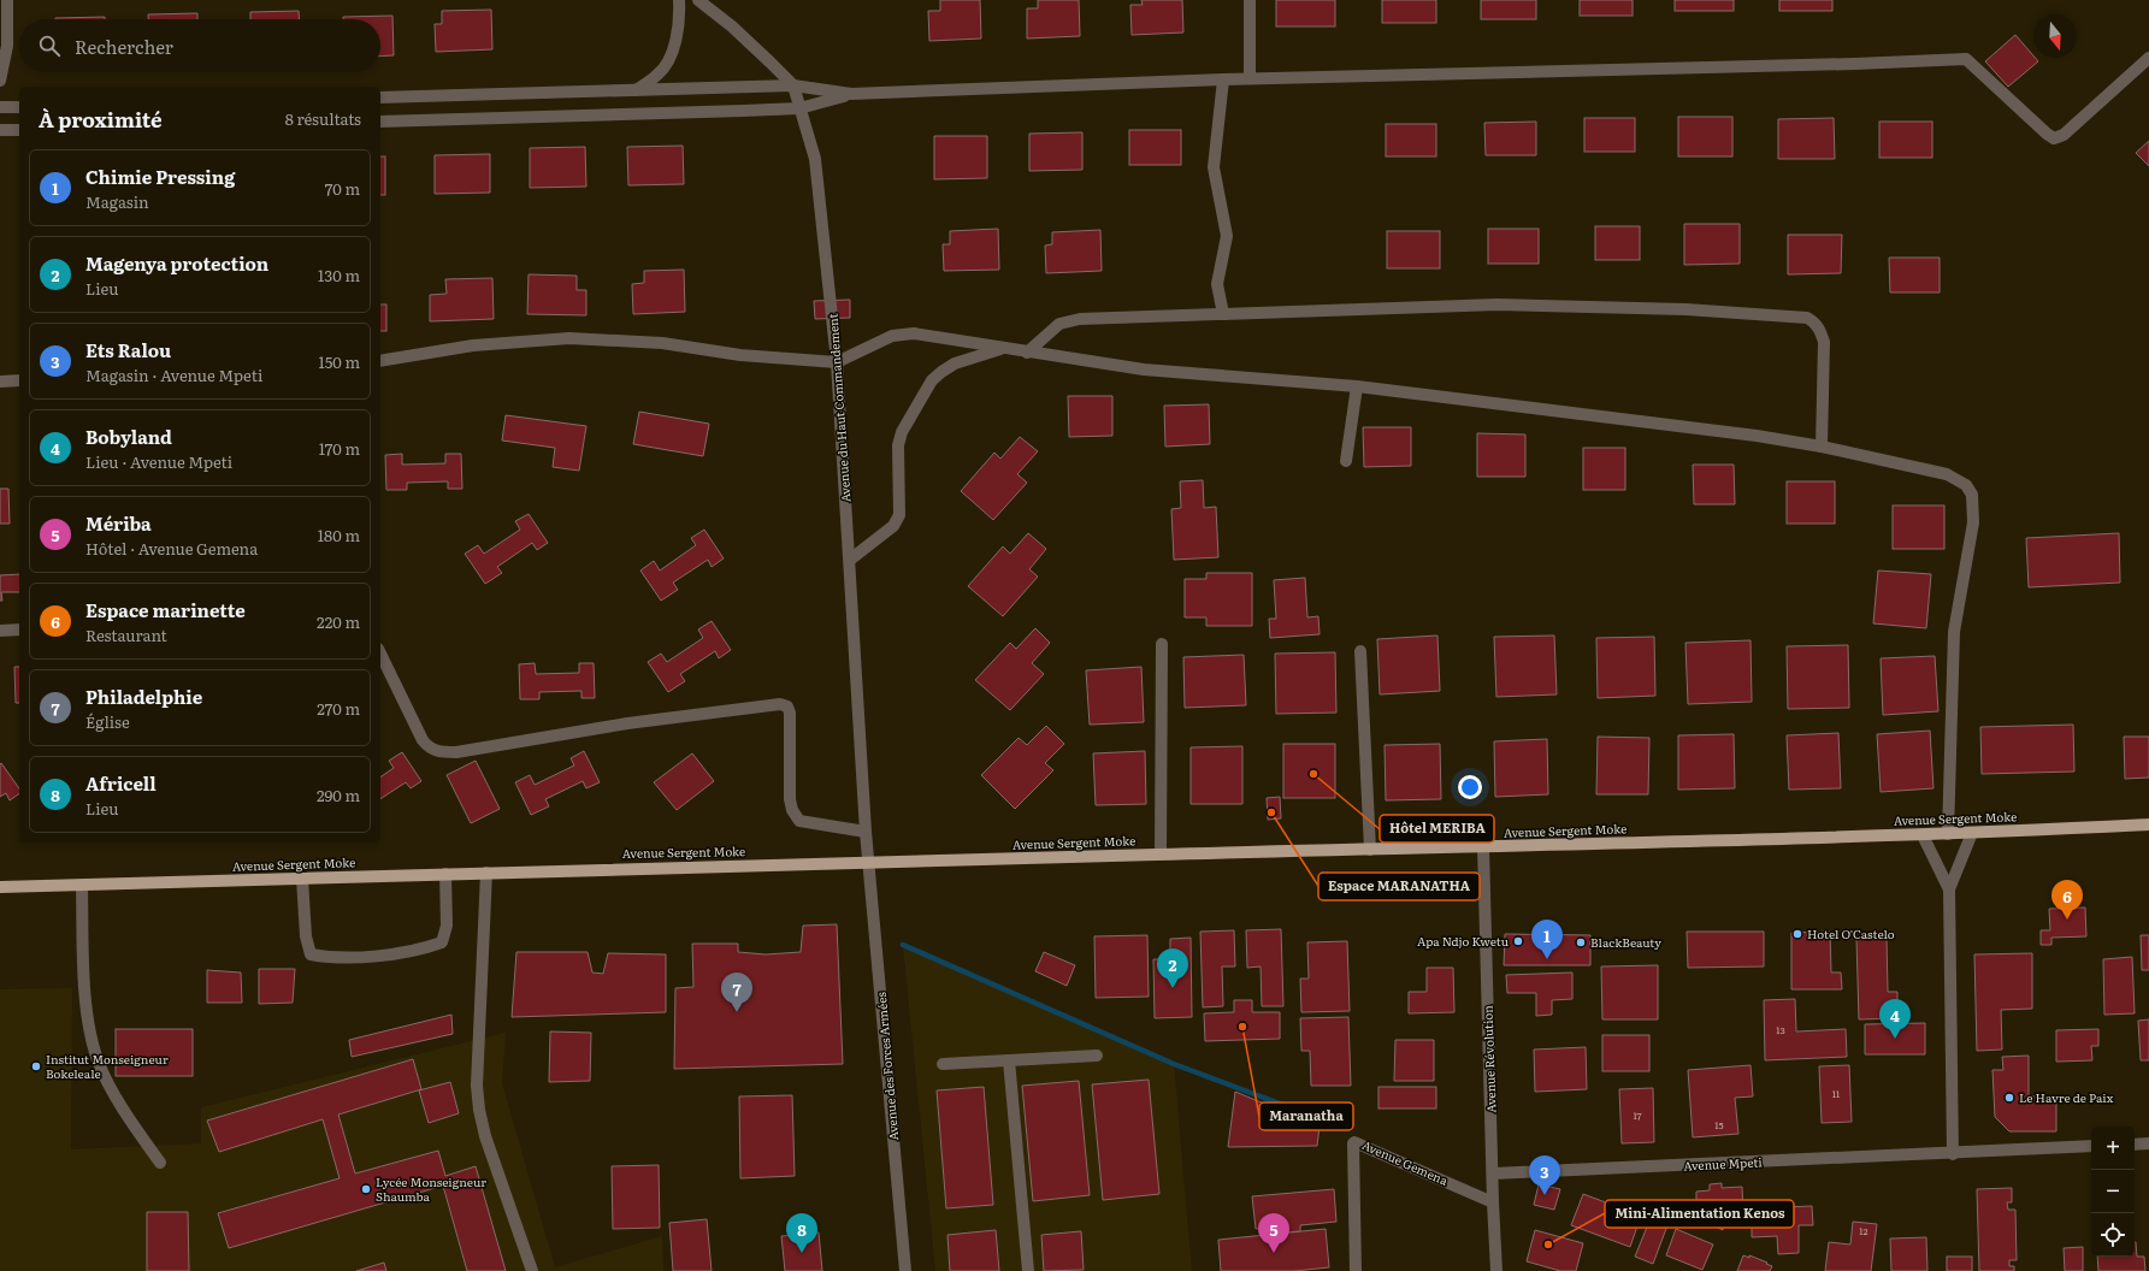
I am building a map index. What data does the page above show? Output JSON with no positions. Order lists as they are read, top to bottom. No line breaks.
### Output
{"streets":{"main road":["Avenue Sergent Moke"],"street":["Avenue du Haut Commandement","Avenue Révolution","Avenue des Forces Armées","Avenue Gemena","Avenue Mpeti"]},"crossings":[["Avenue du Haut Commandement","Avenue Sergent Moke"],["Avenue du Haut Commandement","Avenue des Forces Armées"],["Avenue Sergent Moke","Avenue Révolution"],["Avenue Sergent Moke","Avenue des Forces Armées"],["Avenue Révolution","Avenue Gemena"],["Avenue Révolution","Avenue Mpeti"]],"places":["Hôtel MERIBA","Espace MARANATHA","Hotel O'Castelo","Apa Ndjo Kwetu","BlackBeauty","Maranatha","Institut Monseigneur Bokeleale","Le Havre de Paix","Lycée Monseigneur Shaumba","Mini-Alimentation Kenos"],"house_numbers":["13","11","17","15","12"],"north":"bottom","page":{"search":"Rechercher","heading":["À proximité","8 résultats"],"list":[{"mark":"1","name":"Chimie Pressing","note":"Magasin","value":"70 m"},{"mark":"2","name":"Magenya protection","note":"Lieu","value":"130 m"},{"mark":"3","name":"Ets Ralou","note":"Magasin · Avenue Mpeti","value":"150 m"},{"mark":"4","name":"Bobyland","note":"Lieu · Avenue Mpeti","value":"170 m"},{"mark":"5","name":"Mériba","note":"Hôtel · Avenue Gemena","value":"180 m"},{"mark":"6","name":"Espace marinette","note":"Restaurant","value":"220 m"},{"mark":"7","name":"Philadelphie","note":"Église","value":"270 m"},{"mark":"8","name":"Africell","note":"Lieu","value":"290 m"}],"pins":["6","1","2","7","4","3","5","8"],"map_buttons":["+","−"]}}
